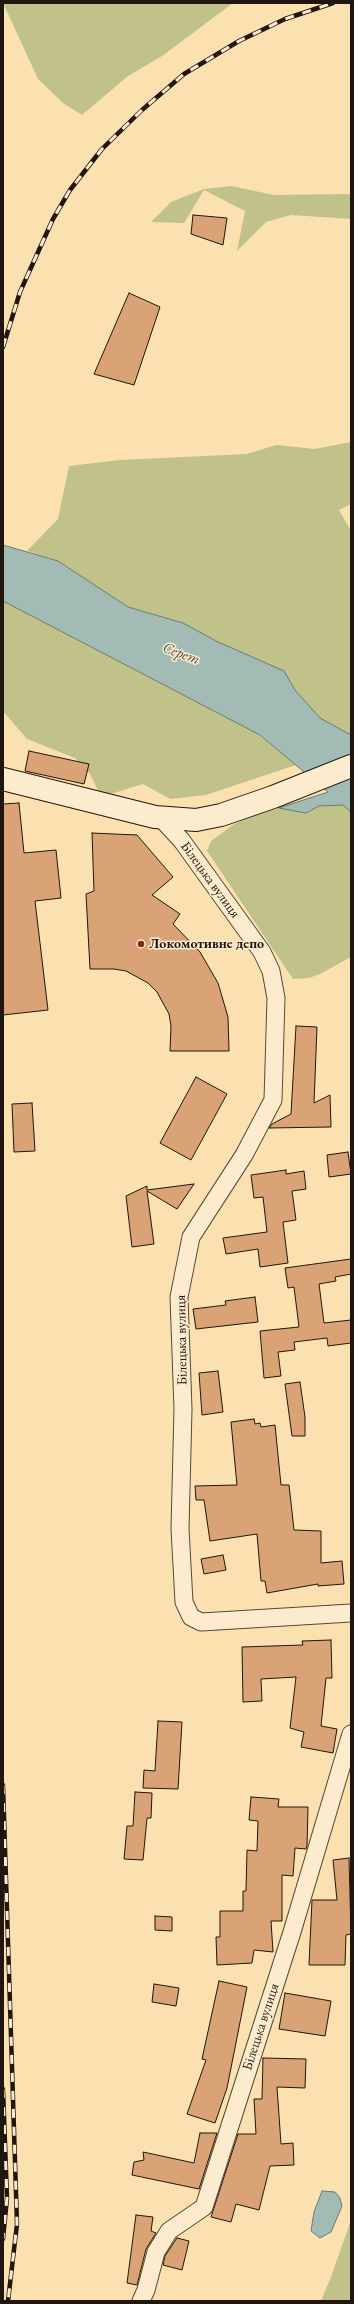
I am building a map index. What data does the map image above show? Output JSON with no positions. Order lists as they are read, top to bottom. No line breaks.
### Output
{"streets":{"street":["Білецька вулиця"]},"water":["Серет"],"places":["Локомотивне депо"]}
